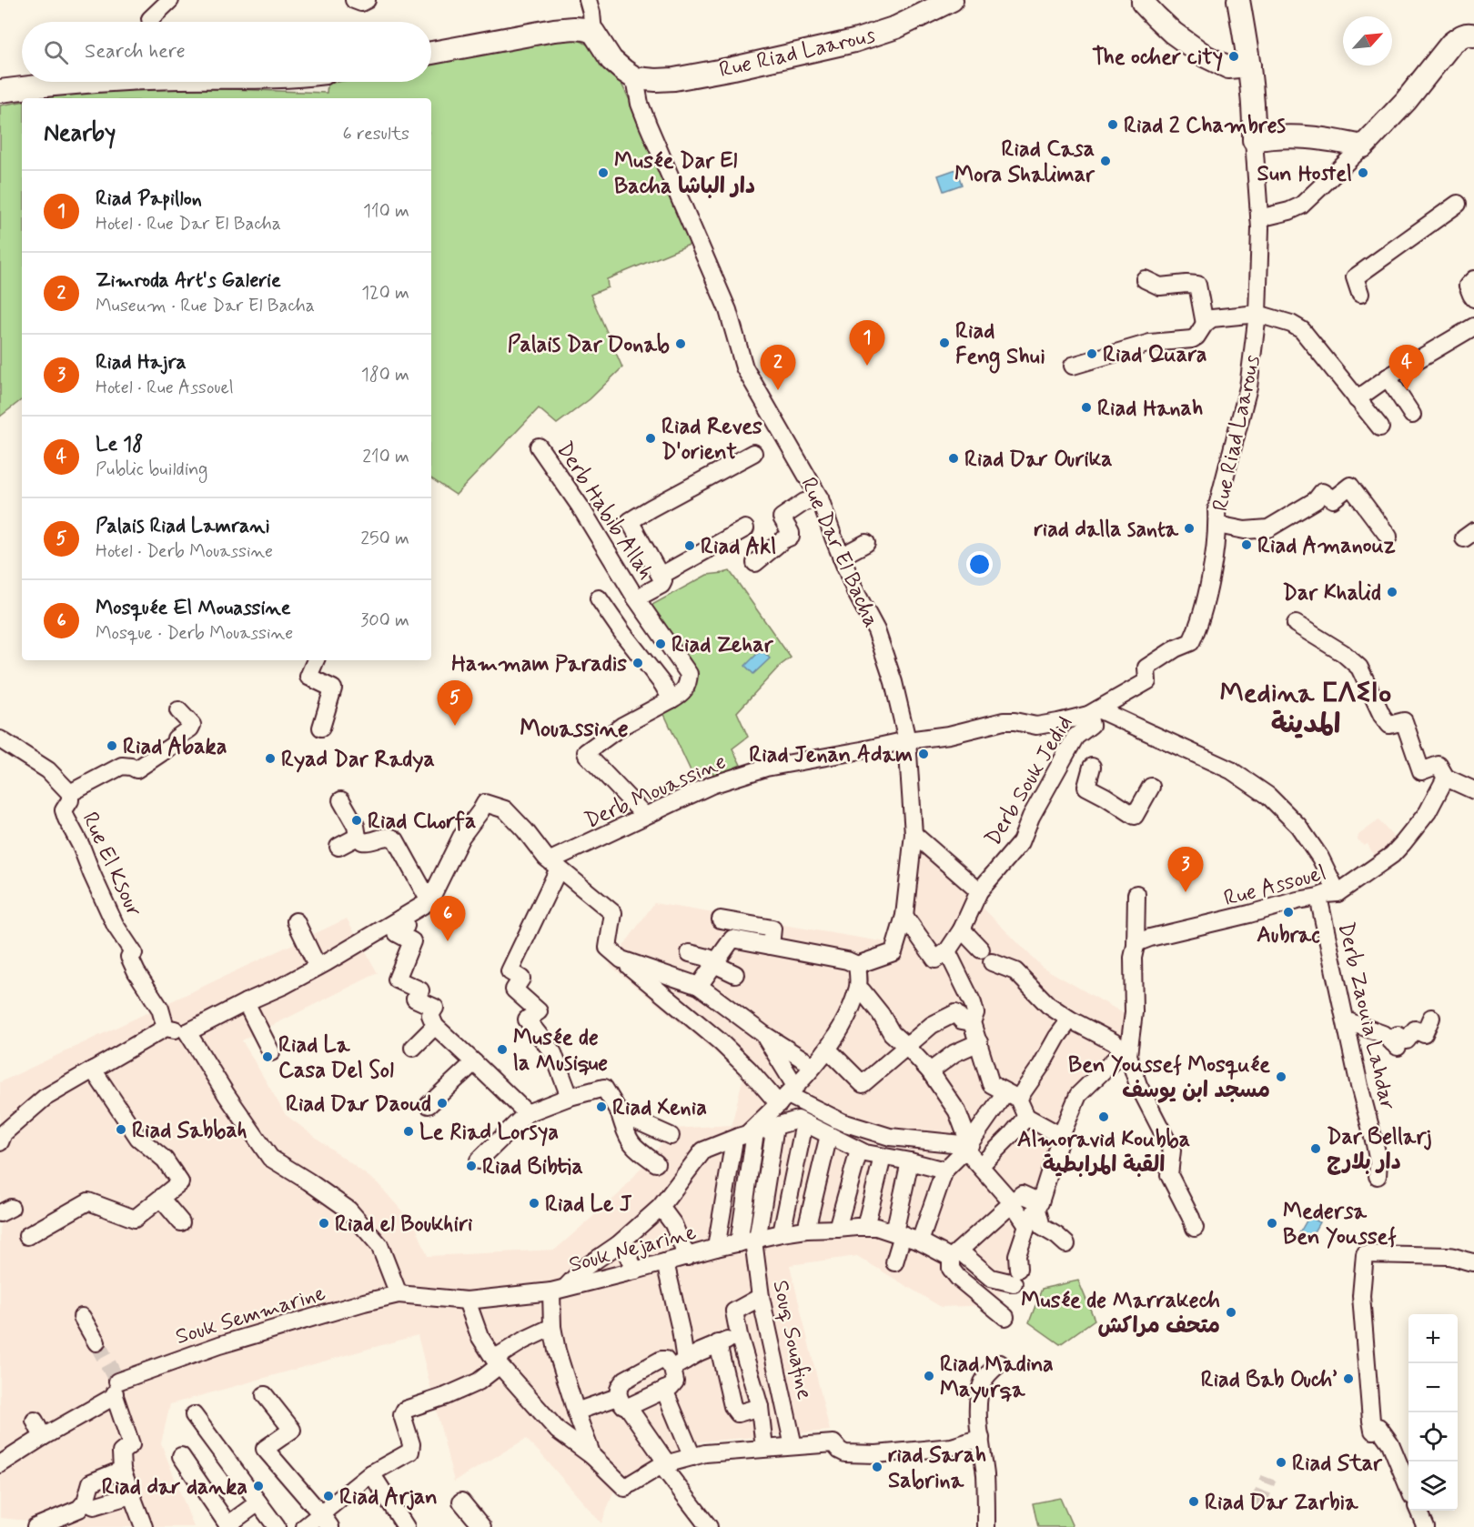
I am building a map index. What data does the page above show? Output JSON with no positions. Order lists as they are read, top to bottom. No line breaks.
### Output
{"streets":{"street":["Rue Riad Laarous","Derb Habib Allah","Rue Dar El Bacha","Derb Souk Jedid","Derb Mouassine","Rue El Ksour","Rue Assouel","Derb Zaouia Lahdar","Souk Nejarine","Souk Semmarine","Souq Souafine"]},"crossings":[["Rue Riad Laarous","Rue Dar El Bacha"],["Rue Riad Laarous","Derb Souk Jedid"],["Rue Riad Laarous","Derb Mouassine"],["Derb Habib Allah","Derb Mouassine"],["Rue Dar El Bacha","Derb Mouassine"],["Derb Souk Jedid","Derb Mouassine"],["Rue Assouel","Derb Zaouia Lahdar"],["Souk Nejarine","Souk Semmarine"],["Souk Nejarine","Souq Souafine"]],"districts":["Medina ⵎⴷⵉⵏⴰ المدينة","Mouassine"],"places":["The ocher city","Riad 2 Chambres","Riad Casa Mora Shalimar","Musée Dar El Bacha دار الباشا","Sun Hostel","Riad Feng Shui","Palais Dar Donab","Riad Quara","Riad Hanah","Riad Reves D'orient","Riad Dar Ourika","riad dalla santa","Riad Amanouz","Riad Akl","Dar Khalid","Riad Zehar","Hammam Paradis","Riad Abaka","Riad Jenan Adam","Ryad Dar Radya","Riad Chorfa","Aubrac","Musée de la Musique","Riad La Casa Del Sol","Ben Youssef Mosquée مسجد ابن يوسف","Riad Dar Daoud","Riad Xenia","Almoravid Koubba القبة المرابطية","Riad Sabbah","Le Riad Lorsya","Dar Bellarj دار بلارج","Riad Bibtia","Riad Le J","Riad el Boukhiri","Medersa Ben Youssef","Musée de Marrakech متحف مراكش","Riad Madina Mayurqa","Riad Bab Ouch’","Riad Star","riad Sarah Sabrina","Riad dar danka","Riad Arjan","Riad Dar Zarbia"],"north":"top right","page":{"search":"Search here","heading":["Nearby","6 results"],"list":[{"mark":"1","name":"Riad Papillon","note":"Hotel · Rue Dar El Bacha","value":"110 m"},{"mark":"2","name":"Zimroda Art's Galerie","note":"Museum · Rue Dar El Bacha","value":"120 m"},{"mark":"3","name":"Riad Hajra","note":"Hotel · Rue Assouel","value":"180 m"},{"mark":"4","name":"Le 18","note":"Public building","value":"210 m"},{"mark":"5","name":"Palais Riad Lamrani","note":"Hotel · Derb Mouassine","value":"250 m"},{"mark":"6","name":"Mosquée El Mouassine","note":"Mosque · Derb Mouassine","value":"300 m"}],"pins":["1","2","4","5","3","6"],"map_buttons":["+","−"]}}
